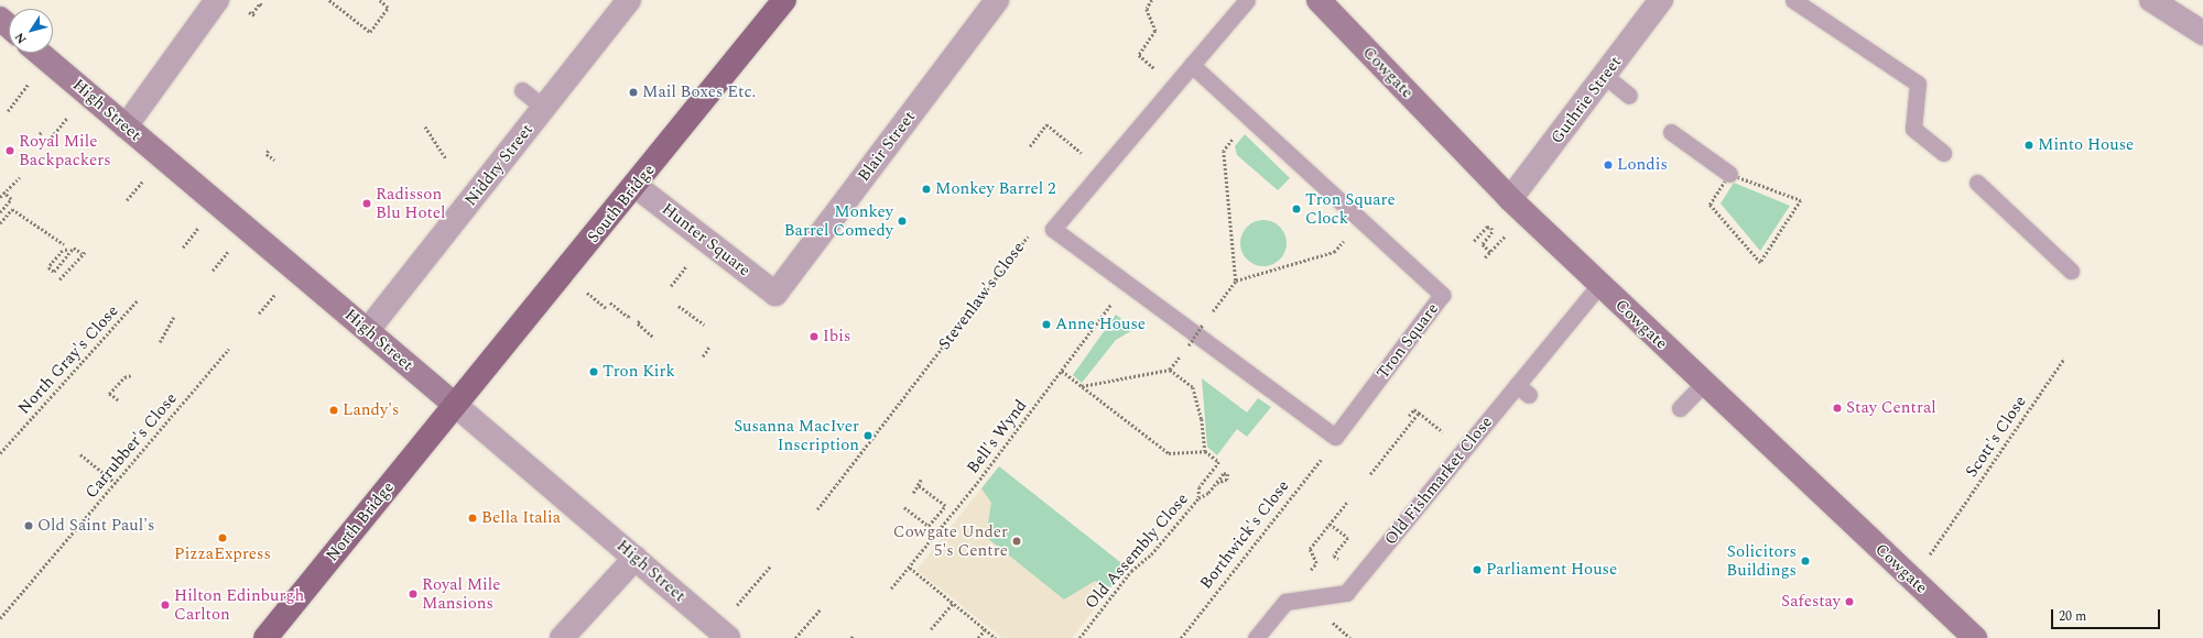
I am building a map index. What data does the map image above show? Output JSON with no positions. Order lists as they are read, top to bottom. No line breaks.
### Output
{"streets":{"main road":["South Bridge","North Bridge"],"street":["Cowgate","Guthrie Street","High Street","Blair Street","Niddry Street","Hunter Square"],"lane":["Tron Square","Old Fishmarket Close"],"path":["Stevenlaw's Close","North Gray's Close","Bell's Wynd","Scott's Close","Carrubber's Close","Borthwick's Close","Old Assembly Close"]},"crossings":[["Cowgate","Guthrie Street"],["Cowgate","Old Fishmarket Close"],["High Street","Niddry Street"],["High Street","South Bridge"],["High Street","North Bridge"],["Blair Street","Hunter Square"],["South Bridge","Hunter Square"],["South Bridge","North Bridge"],["Stevenlaw's Close","Tron Square"]],"places":["Mail Boxes Etc.","Minto House","Royal Mile Backpackers","Londis","Monkey Barrel 2","Radisson Blu Hotel","Tron Square Clock","Monkey Barrel Comedy","Anne House","Ibis","Tron Kirk","Stay Central","Landy's","Susanna MacIver Inscription","Bella Italia","Old Saint Paul's","PizzaExpress","Cowgate Under 5's Centre","Solicitors Buildings","Parliament House","Royal Mile Mansions","Safestay","Hilton Edinburgh Carlton"],"scale_bar":"20 m","north":"bottom left"}
